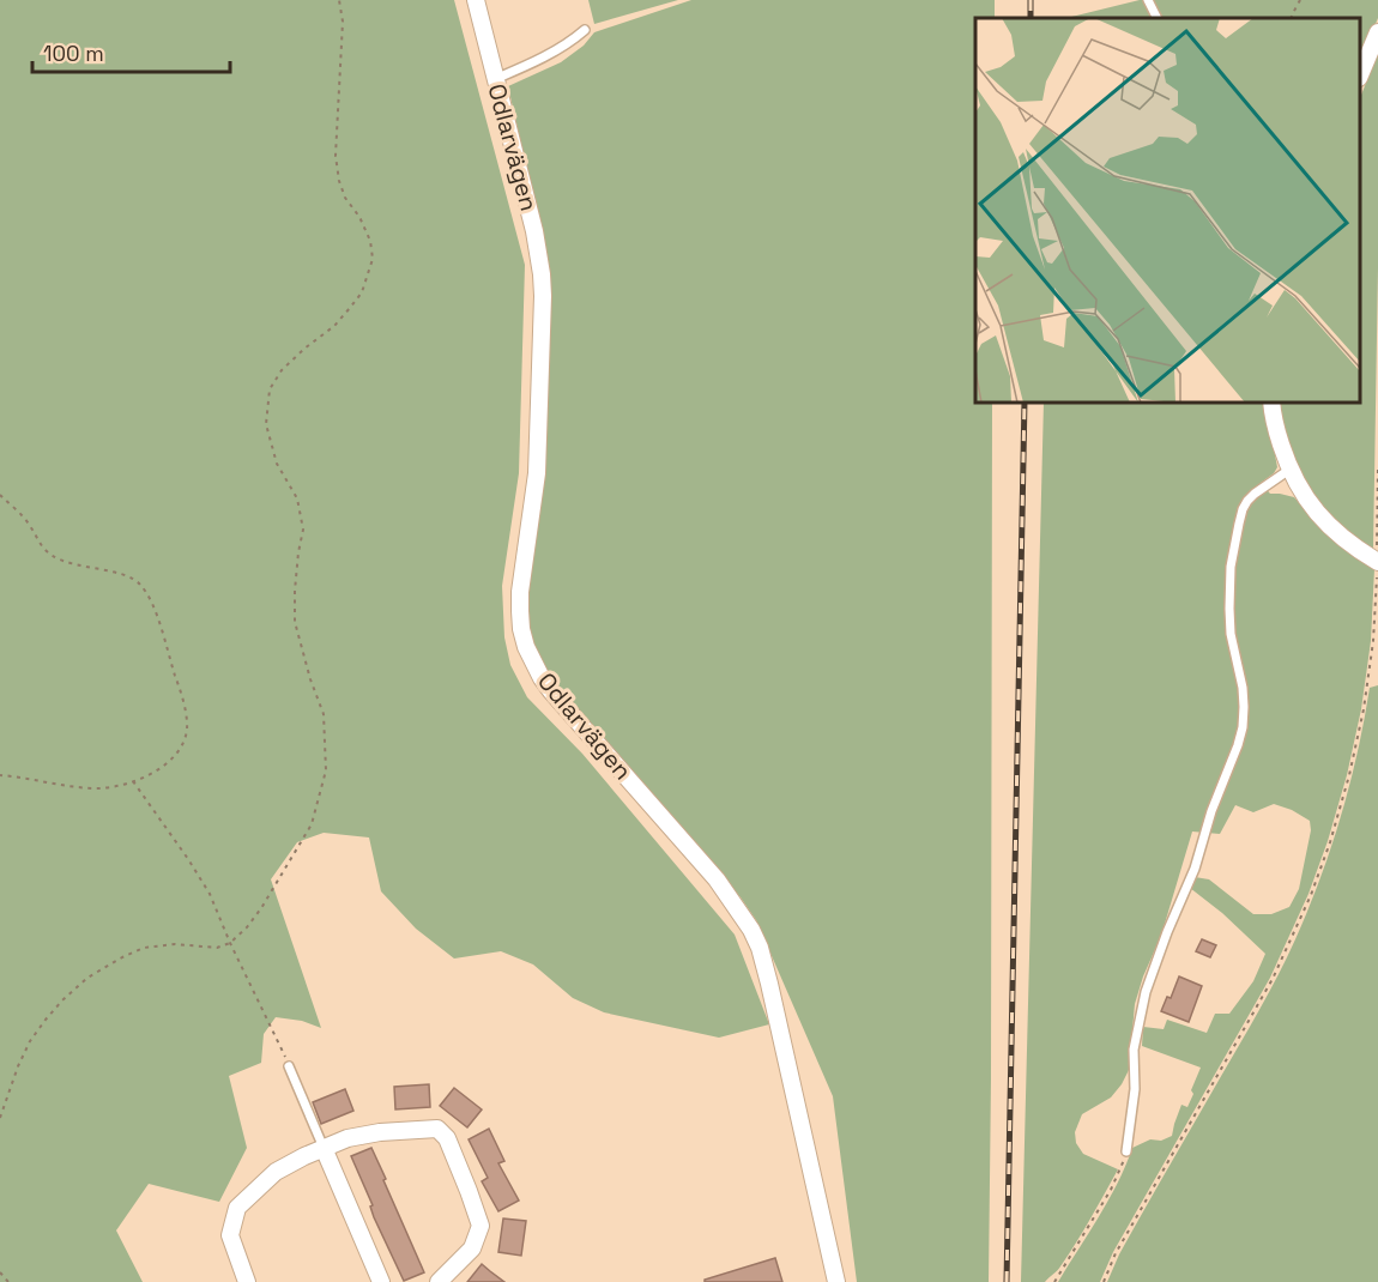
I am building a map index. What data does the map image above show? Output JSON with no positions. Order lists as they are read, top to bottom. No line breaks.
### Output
{"streets":{"street":["Odlarvägen"]},"scale_bar":"100 m"}
